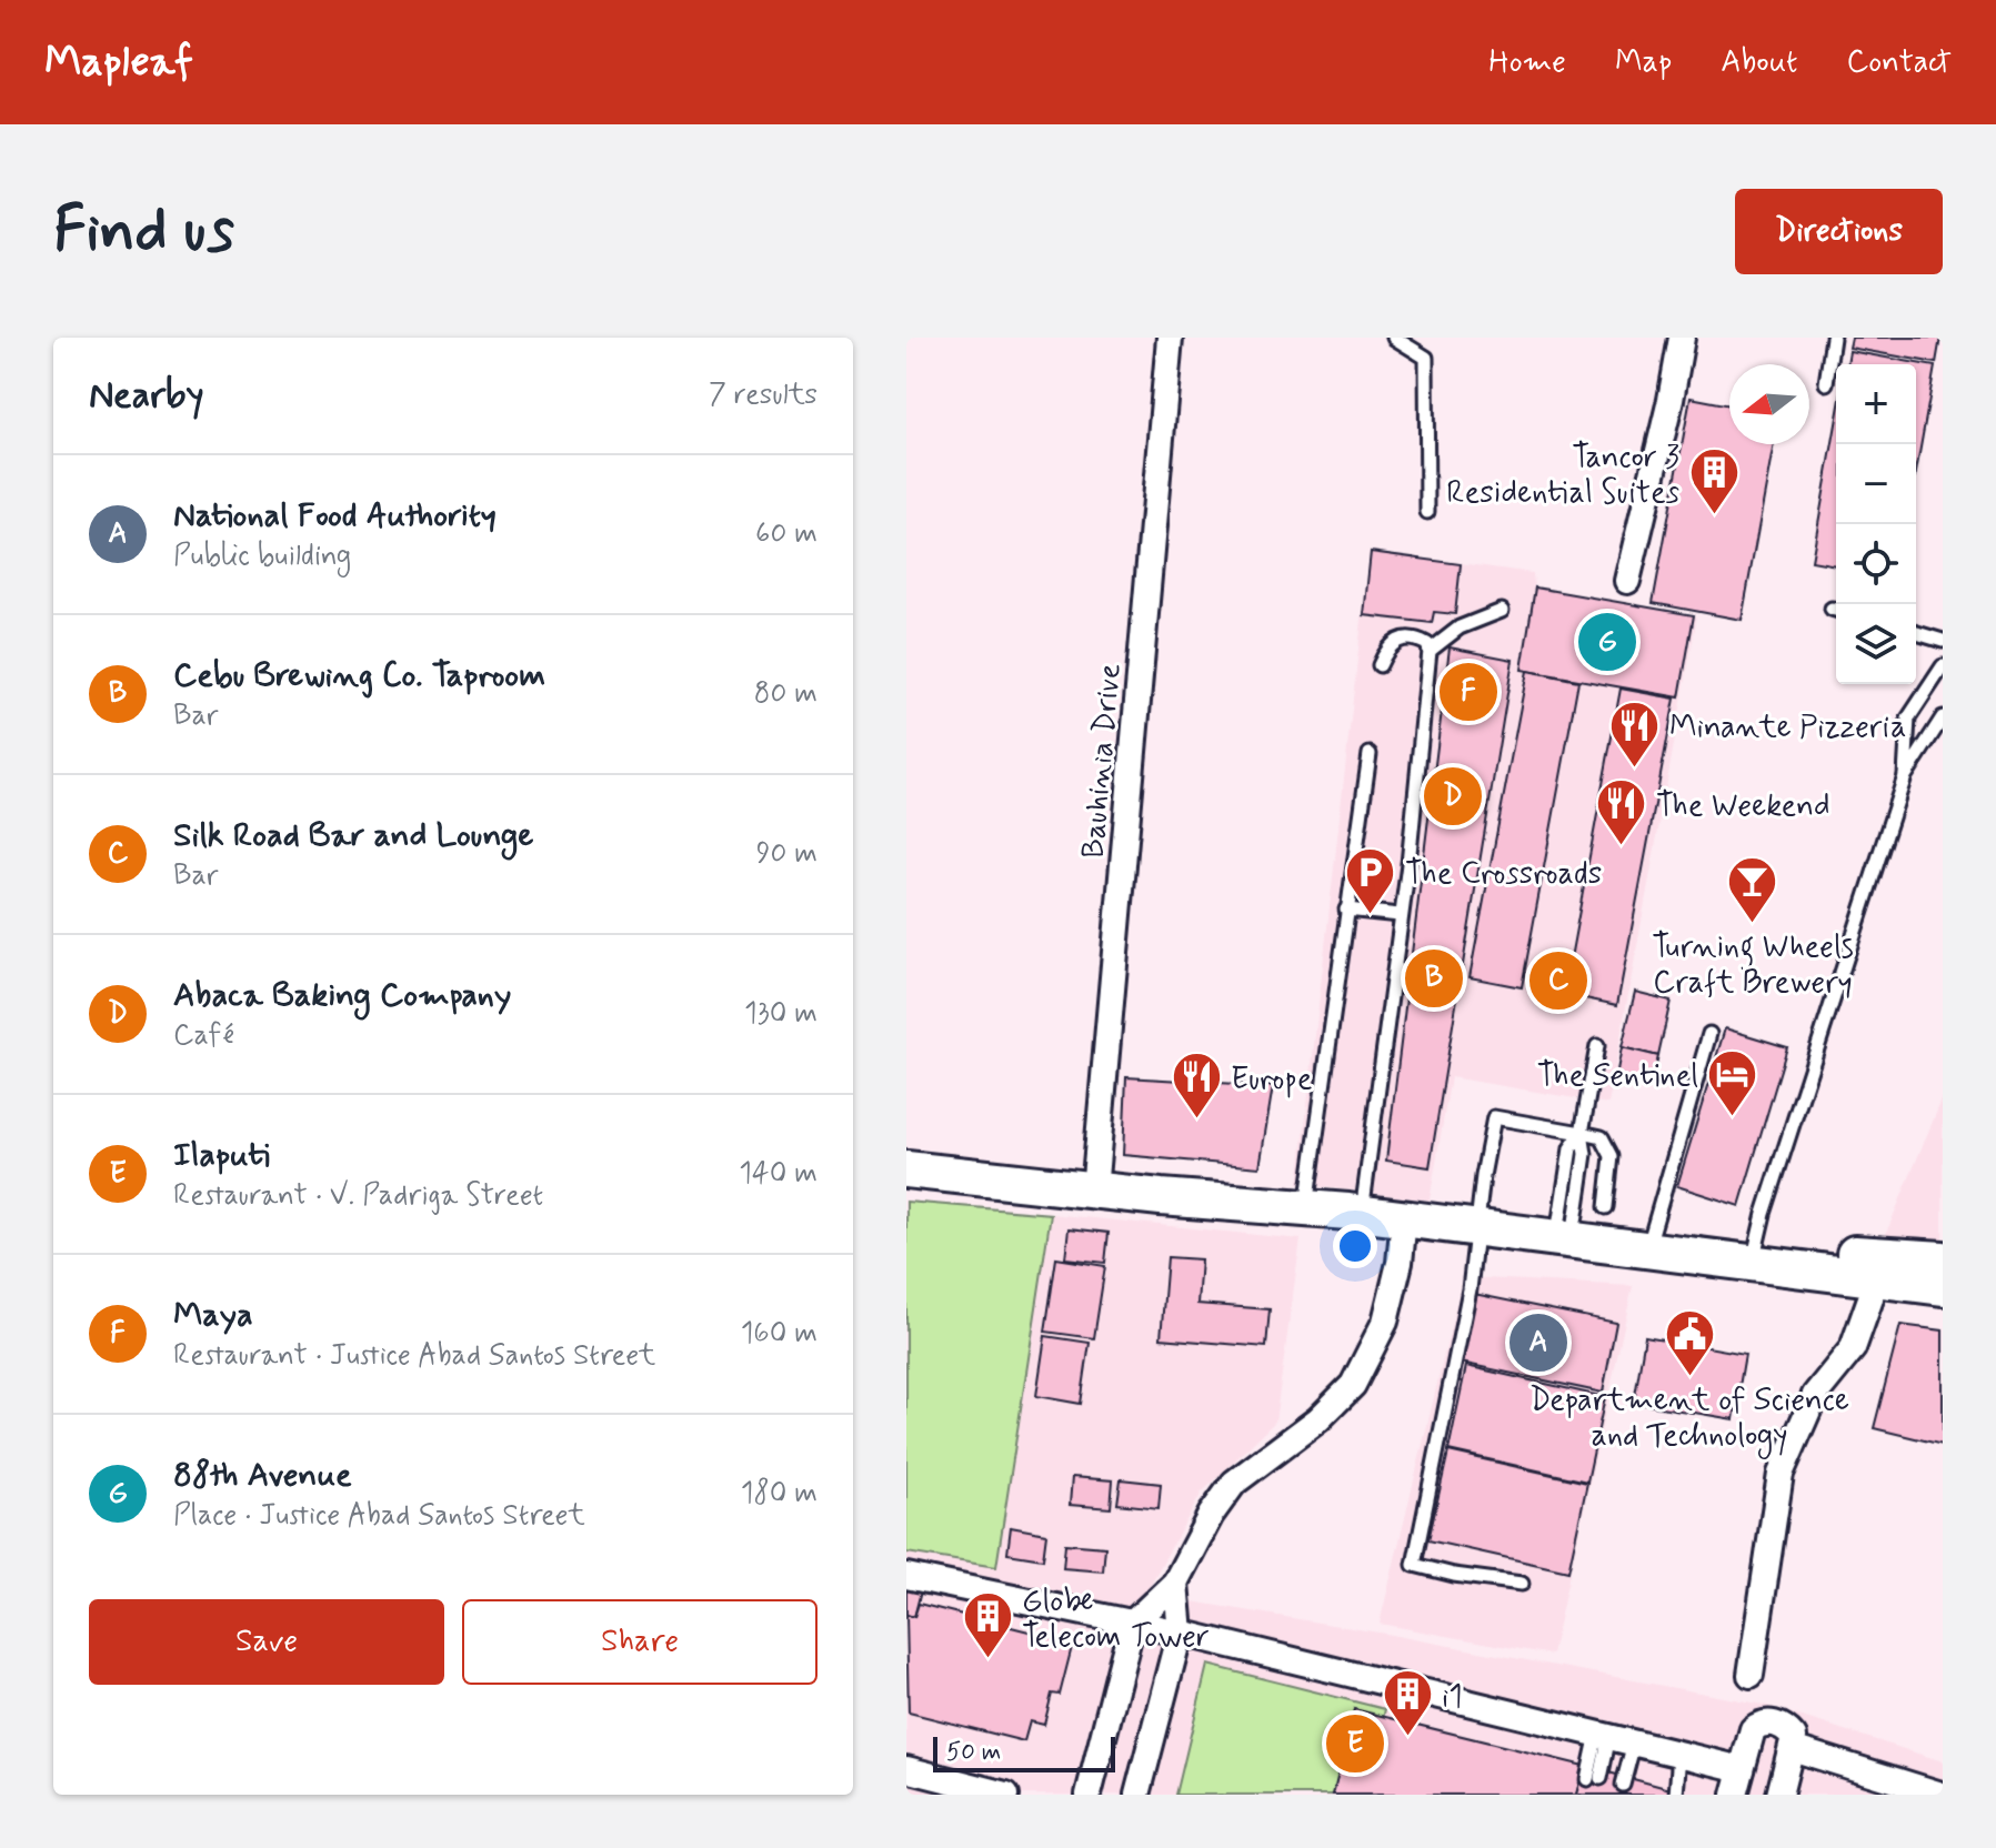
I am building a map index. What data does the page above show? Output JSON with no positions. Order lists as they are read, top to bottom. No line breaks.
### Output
{"streets":{"street":["Bauhinia Drive"]},"places":{"building":["Tancor 3 Residential Suites","Globe Telecom Tower","i1"],"restaurant":["Minante Pizzeria","The Weekend","Europe"],"parking":["The Crossroads"],"bar":["Turning Wheels Craft Brewery"],"hotel":["The Sentinel"],"public building":["Department of Science and Technology"]},"scale_bar":"50 m","north":"left","page":{"header":"Mapleaf","nav":["Home","Map","About","Contact"],"buttons":["Directions",["Save","Share"]],"title":"Find us","heading":["Nearby","7 results"],"map_buttons":["+","−"],"list":[{"mark":"A","name":"National Food Authority","note":"Public building","value":"60 m"},{"mark":"B","name":"Cebu Brewing Co. Taproom","note":"Bar","value":"80 m"},{"mark":"C","name":"Silk Road Bar and Lounge","note":"Bar","value":"90 m"},{"mark":"D","name":"Abaca Baking Company","note":"Café","value":"130 m"},{"mark":"E","name":"Ilaputi","note":"Restaurant · V. Padriga Street","value":"140 m"},{"mark":"F","name":"Maya","note":"Restaurant · Justice Abad Santos Street","value":"160 m"},{"mark":"G","name":"88th Avenue","note":"Place · Justice Abad Santos Street","value":"180 m"}],"pins":["G","F","D","B","C","A","E"],"scale":"50 m"}}
